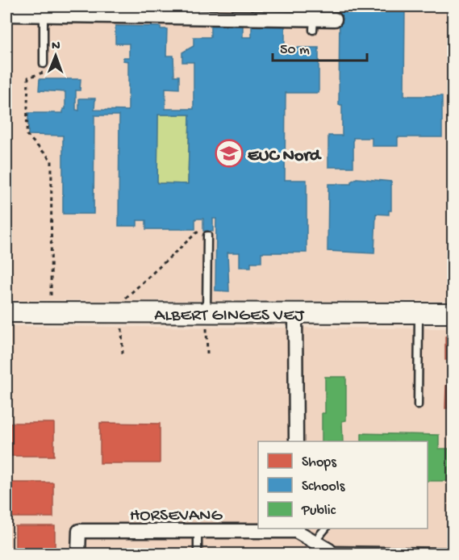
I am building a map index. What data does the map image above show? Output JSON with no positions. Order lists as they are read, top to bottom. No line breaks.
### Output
{"streets":{"street":["ALBERT GINGES VEJ","HORSEVANG"]},"places":{"school or university":["EUC Nord"]},"legend":["Shops","Schools","Public"],"scale_bar":"50 m","north":"top"}
